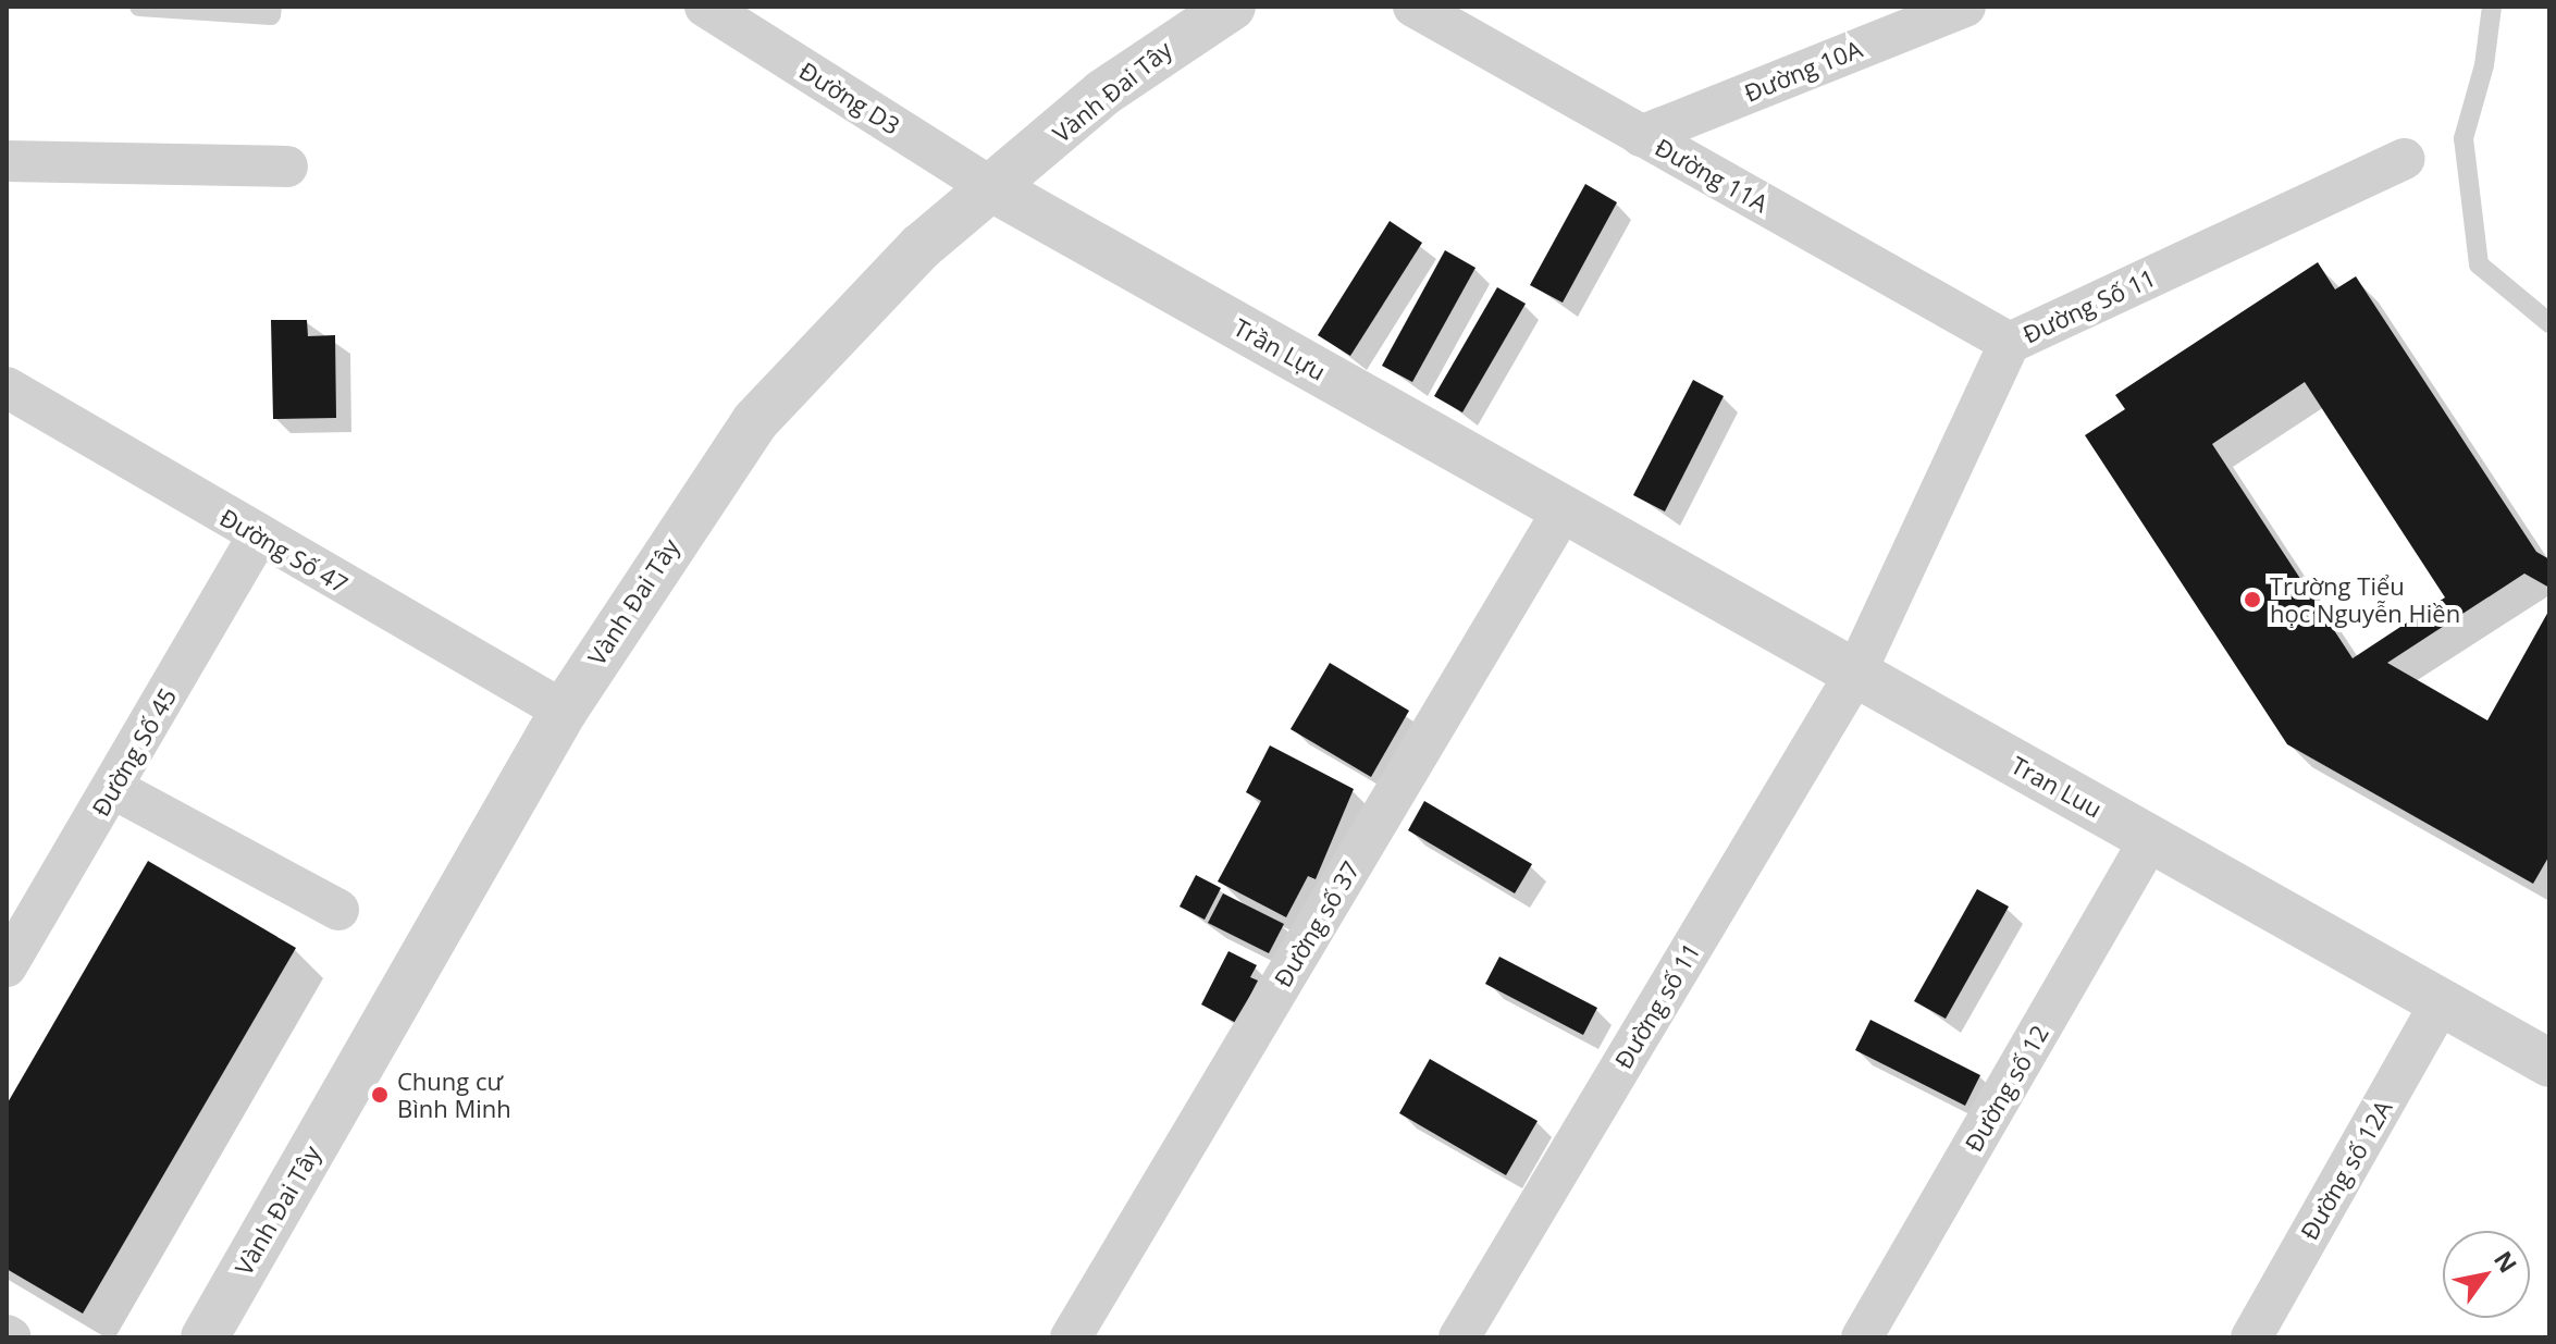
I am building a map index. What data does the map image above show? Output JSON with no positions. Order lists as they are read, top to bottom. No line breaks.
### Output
{"streets":{"street":["Đường 10A","Vành Đai Tây","Đường D3","Đường 11A","Đường Số 11","Trần Lựu","Đường Số 47","Đường Số 45","Tran Luu","Đường số 37","Đường số 11","Đường số 12","Đường số 12A"]},"crossings":[["Đường 10A","Đường 11A"],["Vành Đai Tây","Đường D3"],["Vành Đai Tây","Trần Lựu"],["Vành Đai Tây","Đường Số 47"],["Đường D3","Trần Lựu"],["Đường 11A","Đường Số 11"],["Đường Số 11","Tran Luu"],["Đường Số 11","Đường số 11"],["Trần Lựu","Tran Luu"],["Trần Lựu","Đường số 37"],["Đường Số 47","Đường Số 45"],["Tran Luu","Đường số 37"],["Tran Luu","Đường số 11"],["Tran Luu","Đường số 12"],["Tran Luu","Đường số 12A"]],"places":["Trường Tiểu học Nguyễn Hiền","Chung cư Bình Minh"],"north":"top right"}
